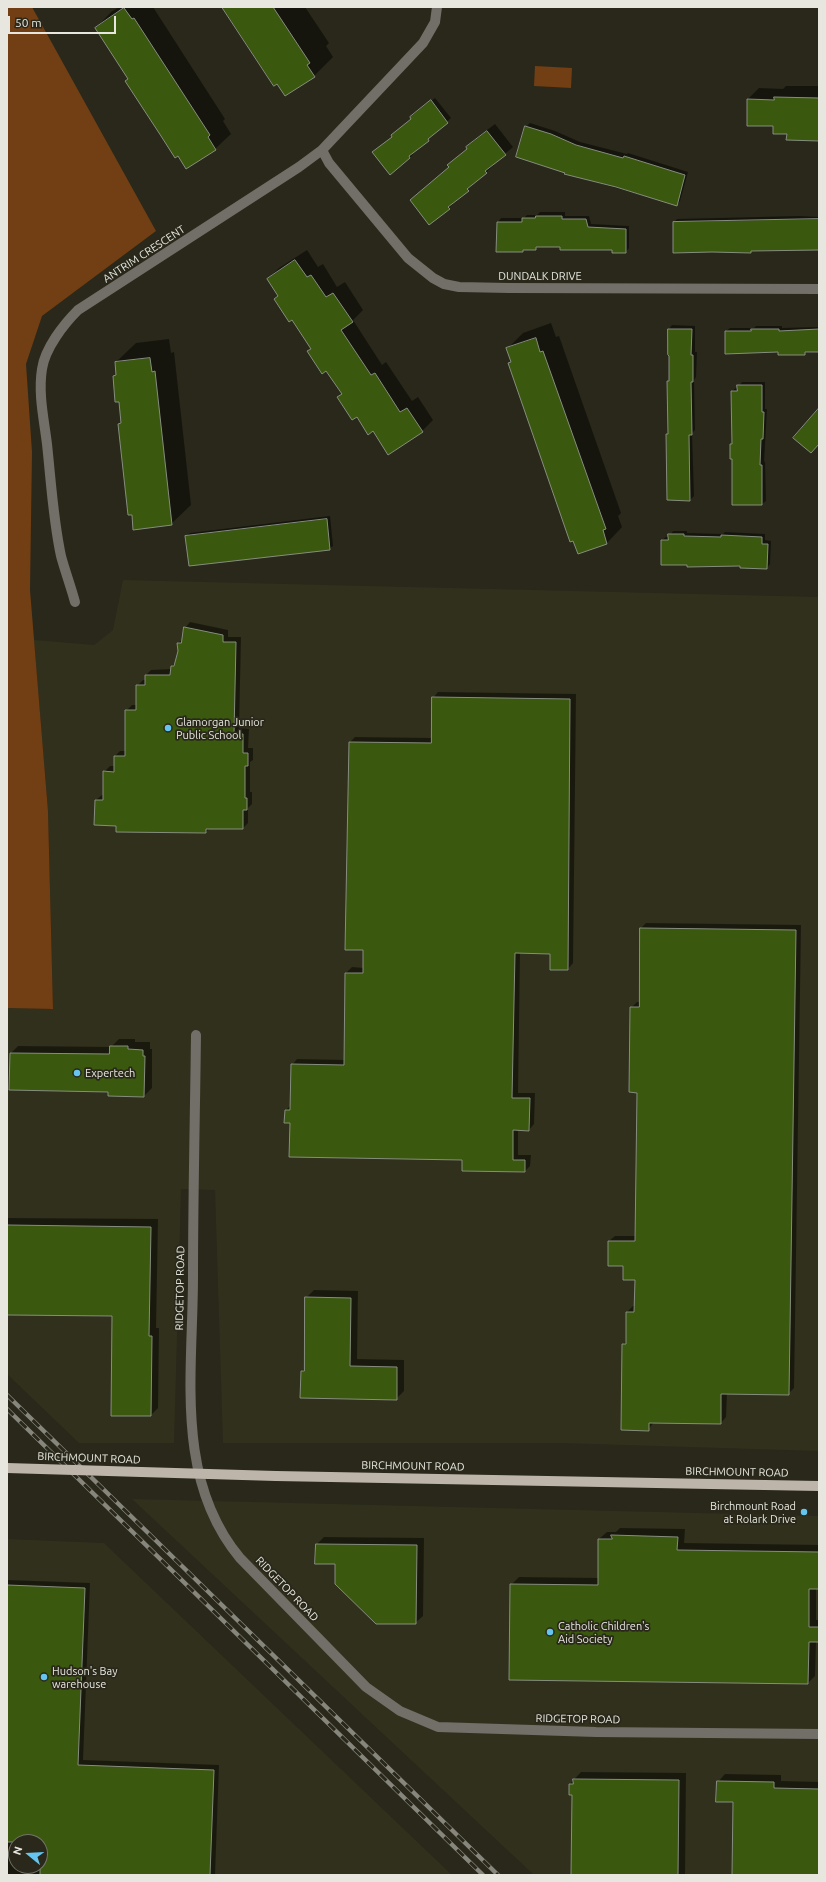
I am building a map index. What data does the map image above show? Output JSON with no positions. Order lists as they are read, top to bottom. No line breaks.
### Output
{"streets":{"main road":["BIRCHMOUNT ROAD"],"street":["ANTRIM CRESCENT","DUNDALK DRIVE","RIDGETOP ROAD"]},"crossings":[["ANTRIM CRESCENT","DUNDALK DRIVE"]],"places":["Glamorgan Junior Public School","Expertech","Birchmount Road at Rolark Drive","Catholic Children's Aid Society","Hudson's Bay warehouse"],"scale_bar":"50 m","north":"left"}
